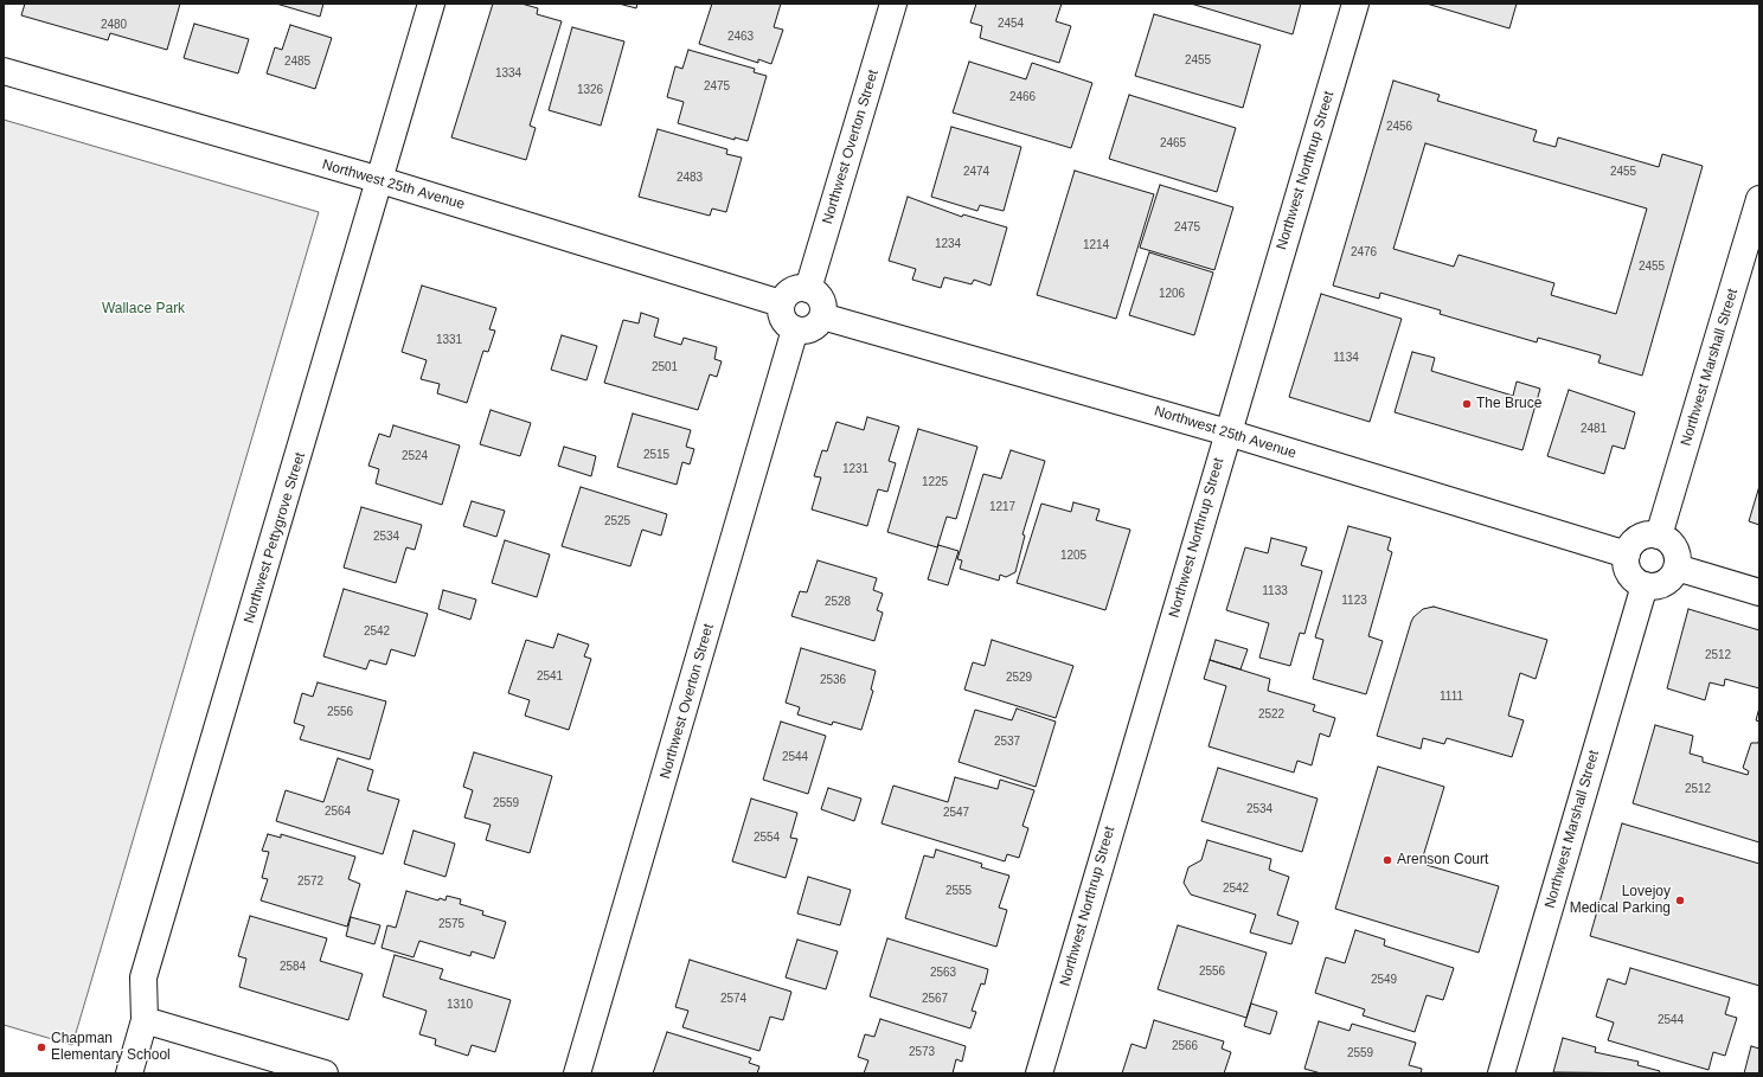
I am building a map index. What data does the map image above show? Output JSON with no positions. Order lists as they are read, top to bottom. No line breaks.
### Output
{"streets":{"street":["Northwest Overton Street","Northwest Northrup Street","Northwest 25th Avenue","Northwest Marshall Street","Northwest Pettygrove Street"]},"crossings":[["Northwest Overton Street","Northwest 25th Avenue"],["Northwest Northrup Street","Northwest 25th Avenue"],["Northwest 25th Avenue","Northwest Marshall Street"],["Northwest 25th Avenue","Northwest Pettygrove Street"]],"parks":["Wallace Park"],"places":["The Bruce","Arenson Court","Lovejoy Medical Parking","Chapman Elementary School"],"house_numbers":["2454","2480","2463","2455","2485","1334","2475","1326","2466","2456","2465","2474","2455","2483","2475","1234","1214","2476","2455","1206","1331","1134","2501","2481","2515","2524","1231","1225","1217","2525","2534","1205","1133","1123","2528","2542","2512","2541","2529","2536","1111","2556","2522","2537","2544","2512","2559","2534","2564","2547","2554","2572","2542","2555","2575","2584","2556","2563","2549","2574","2567","1310","2544","2566","2573","2559"]}
